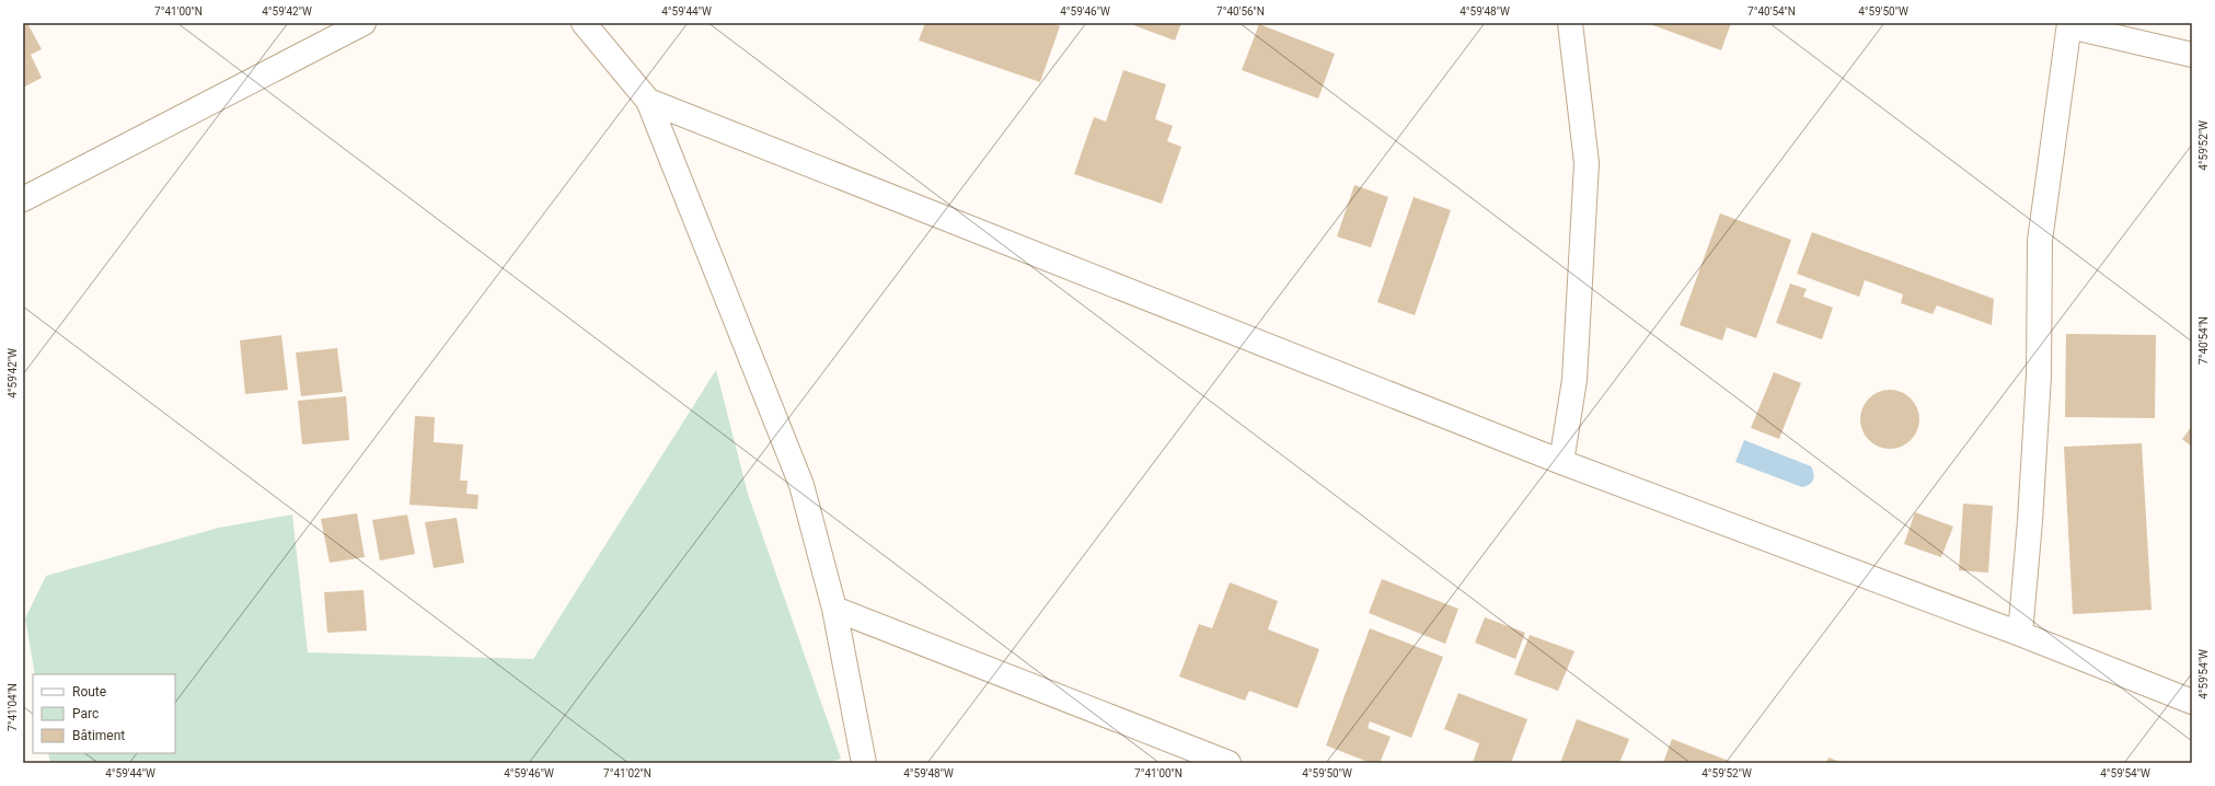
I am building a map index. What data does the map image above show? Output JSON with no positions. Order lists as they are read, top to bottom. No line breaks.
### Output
{"legend":["Route","Parc","Bâtiment"],"coordinates":["7°41'00\"N","4°59'42\"W","4°59'44\"W","4°59'46\"W","7°40'56\"N","4°59'48\"W","7°40'54\"N","4°59'50\"W","4°59'52\"W","4°59'54\"W","7°41'04\"N","7°41'02\"N"]}
